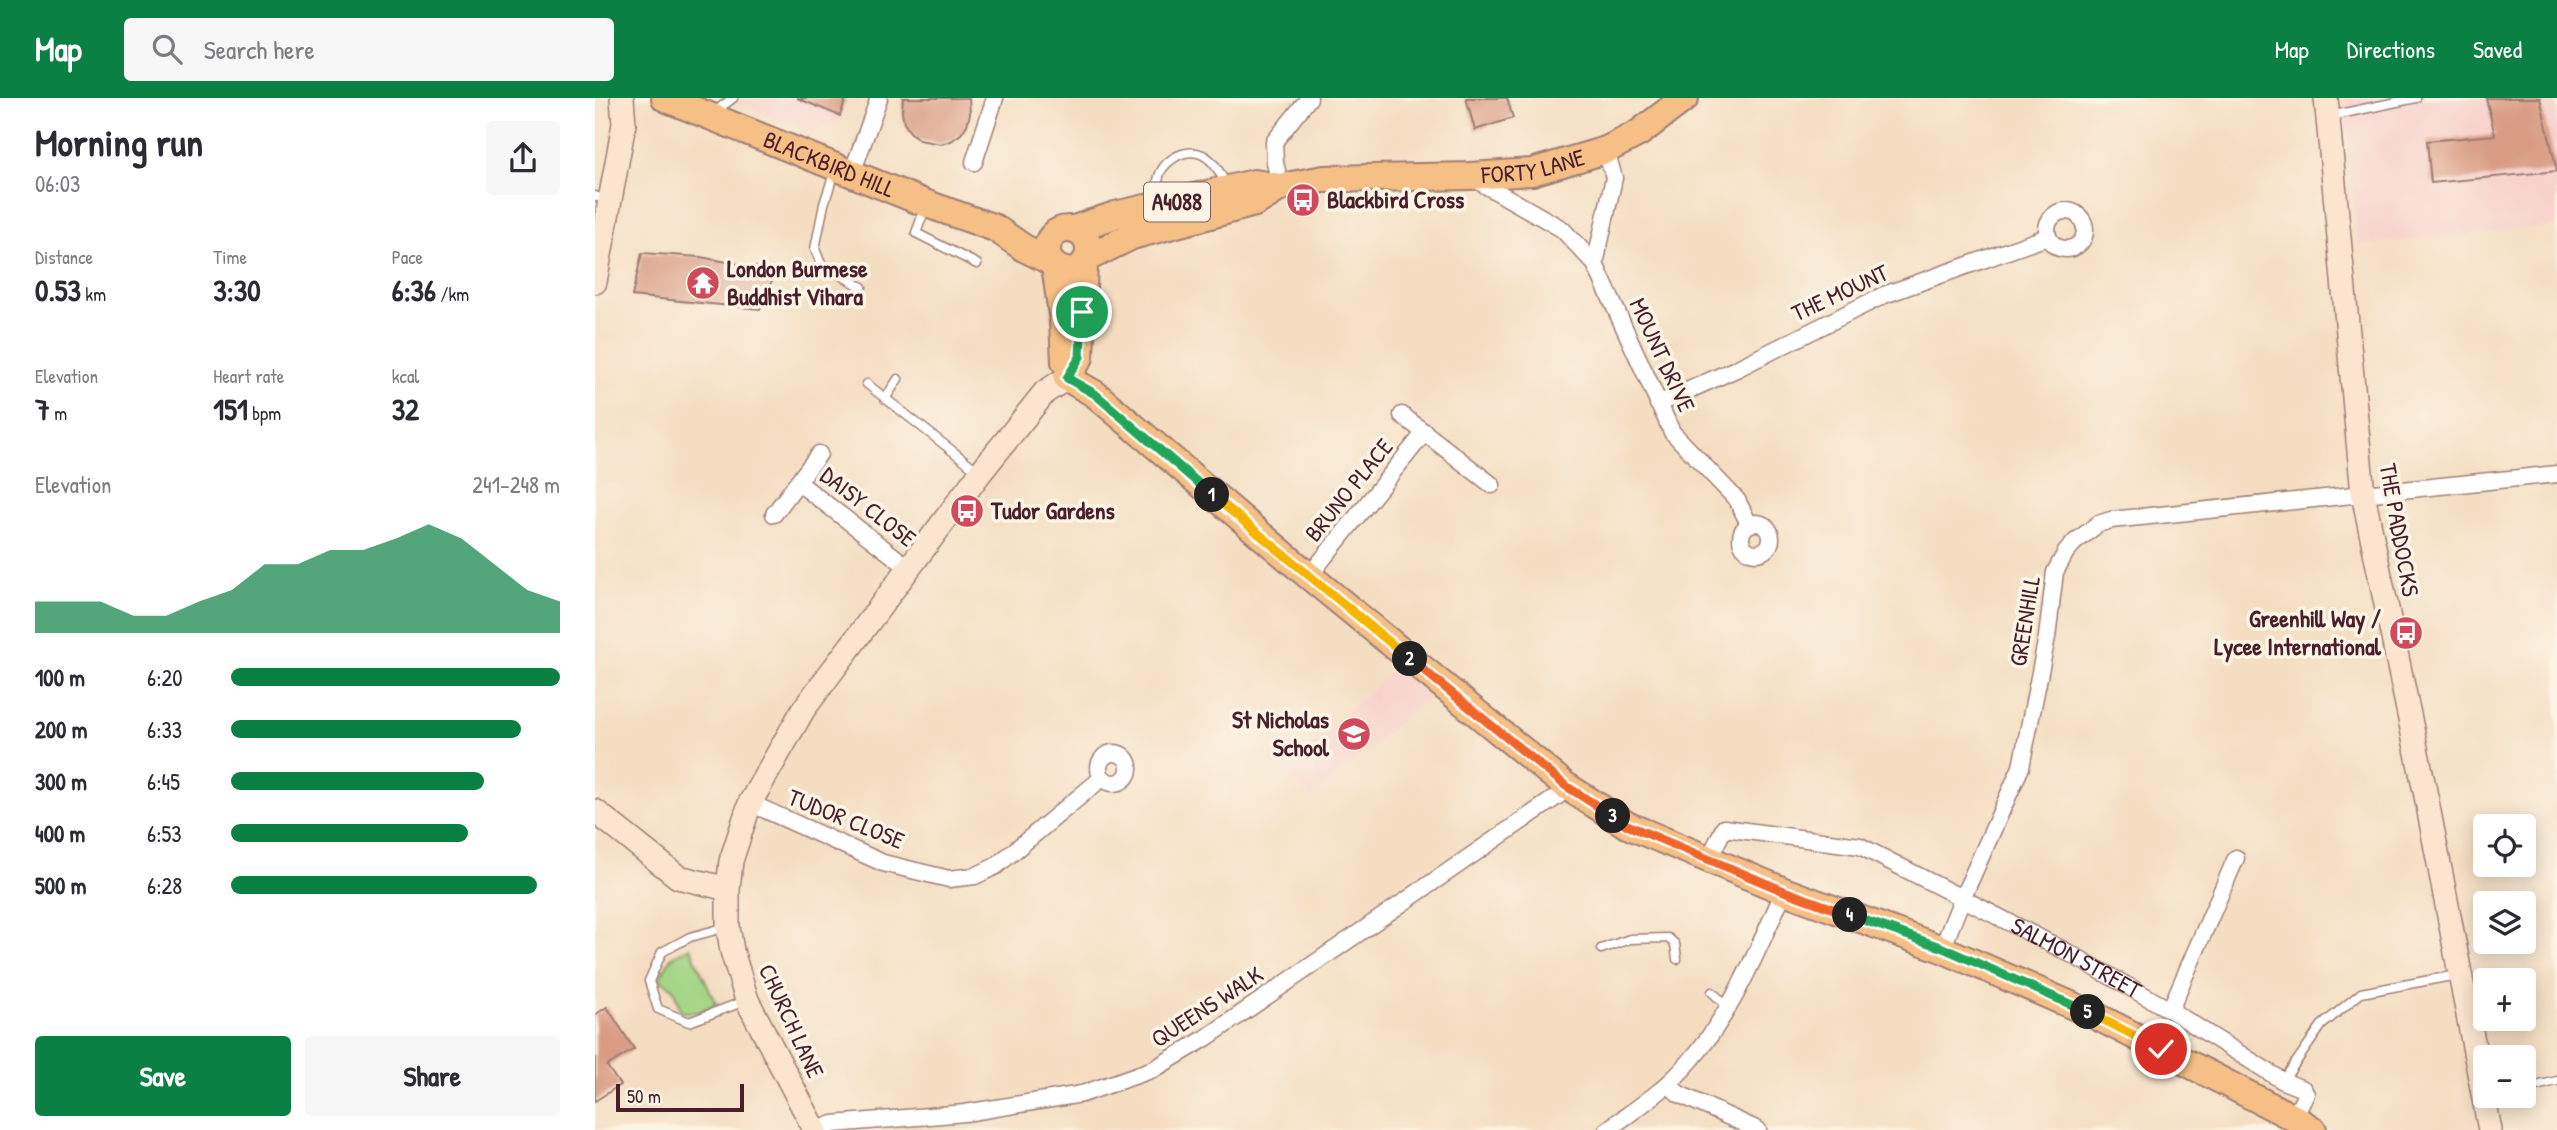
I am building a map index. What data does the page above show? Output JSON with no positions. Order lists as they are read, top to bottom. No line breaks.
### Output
{"streets":{"main road":["BLACKBIRD HILL","FORTY LANE","A4088","THE PADDOCKS","SALMON STREET","CHURCH LANE"],"street":["THE MOUNT","MOUNT DRIVE","BRUNO PLACE","DAISY CLOSE","GREENHILL","TUDOR CLOSE","QUEENS WALK"]},"crossings":[["BLACKBIRD HILL","FORTY LANE"],["FORTY LANE","MOUNT DRIVE"],["THE MOUNT","MOUNT DRIVE"],["BRUNO PLACE","SALMON STREET"],["THE PADDOCKS","GREENHILL"],["GREENHILL","SALMON STREET"],["SALMON STREET","QUEENS WALK"],["QUEENS WALK","CHURCH LANE"]],"places":{"bus stop":["Blackbird Cross","Tudor Gardens","Greenhill Way / Lycee International"],"temple":["London Burmese Buddhist Vihara"],"school or university":["St Nicholas School"]},"scale_bar":"50 m","page":{"header":"Map","search":"Search here","nav":["Map","Directions","Saved"],"heading":["Morning run","06:03"],"stats":[["Distance","0.53 km"],["Time","3:30"],["Pace","6:36 /km"],["Elevation","7 m"],["Heart rate","151 bpm"],["kcal","32"]],"chart":["Elevation","241–248 m"],"pins":["1","2","3","4","5"],"list":[{"name":"100 m","note":"6:20"},{"name":"200 m","note":"6:33"},{"name":"300 m","note":"6:45"},{"name":"400 m","note":"6:53"},{"name":"500 m","note":"6:28"}],"map_buttons":["+","−"],"buttons":["Save","Share"],"scale":"50 m"}}
